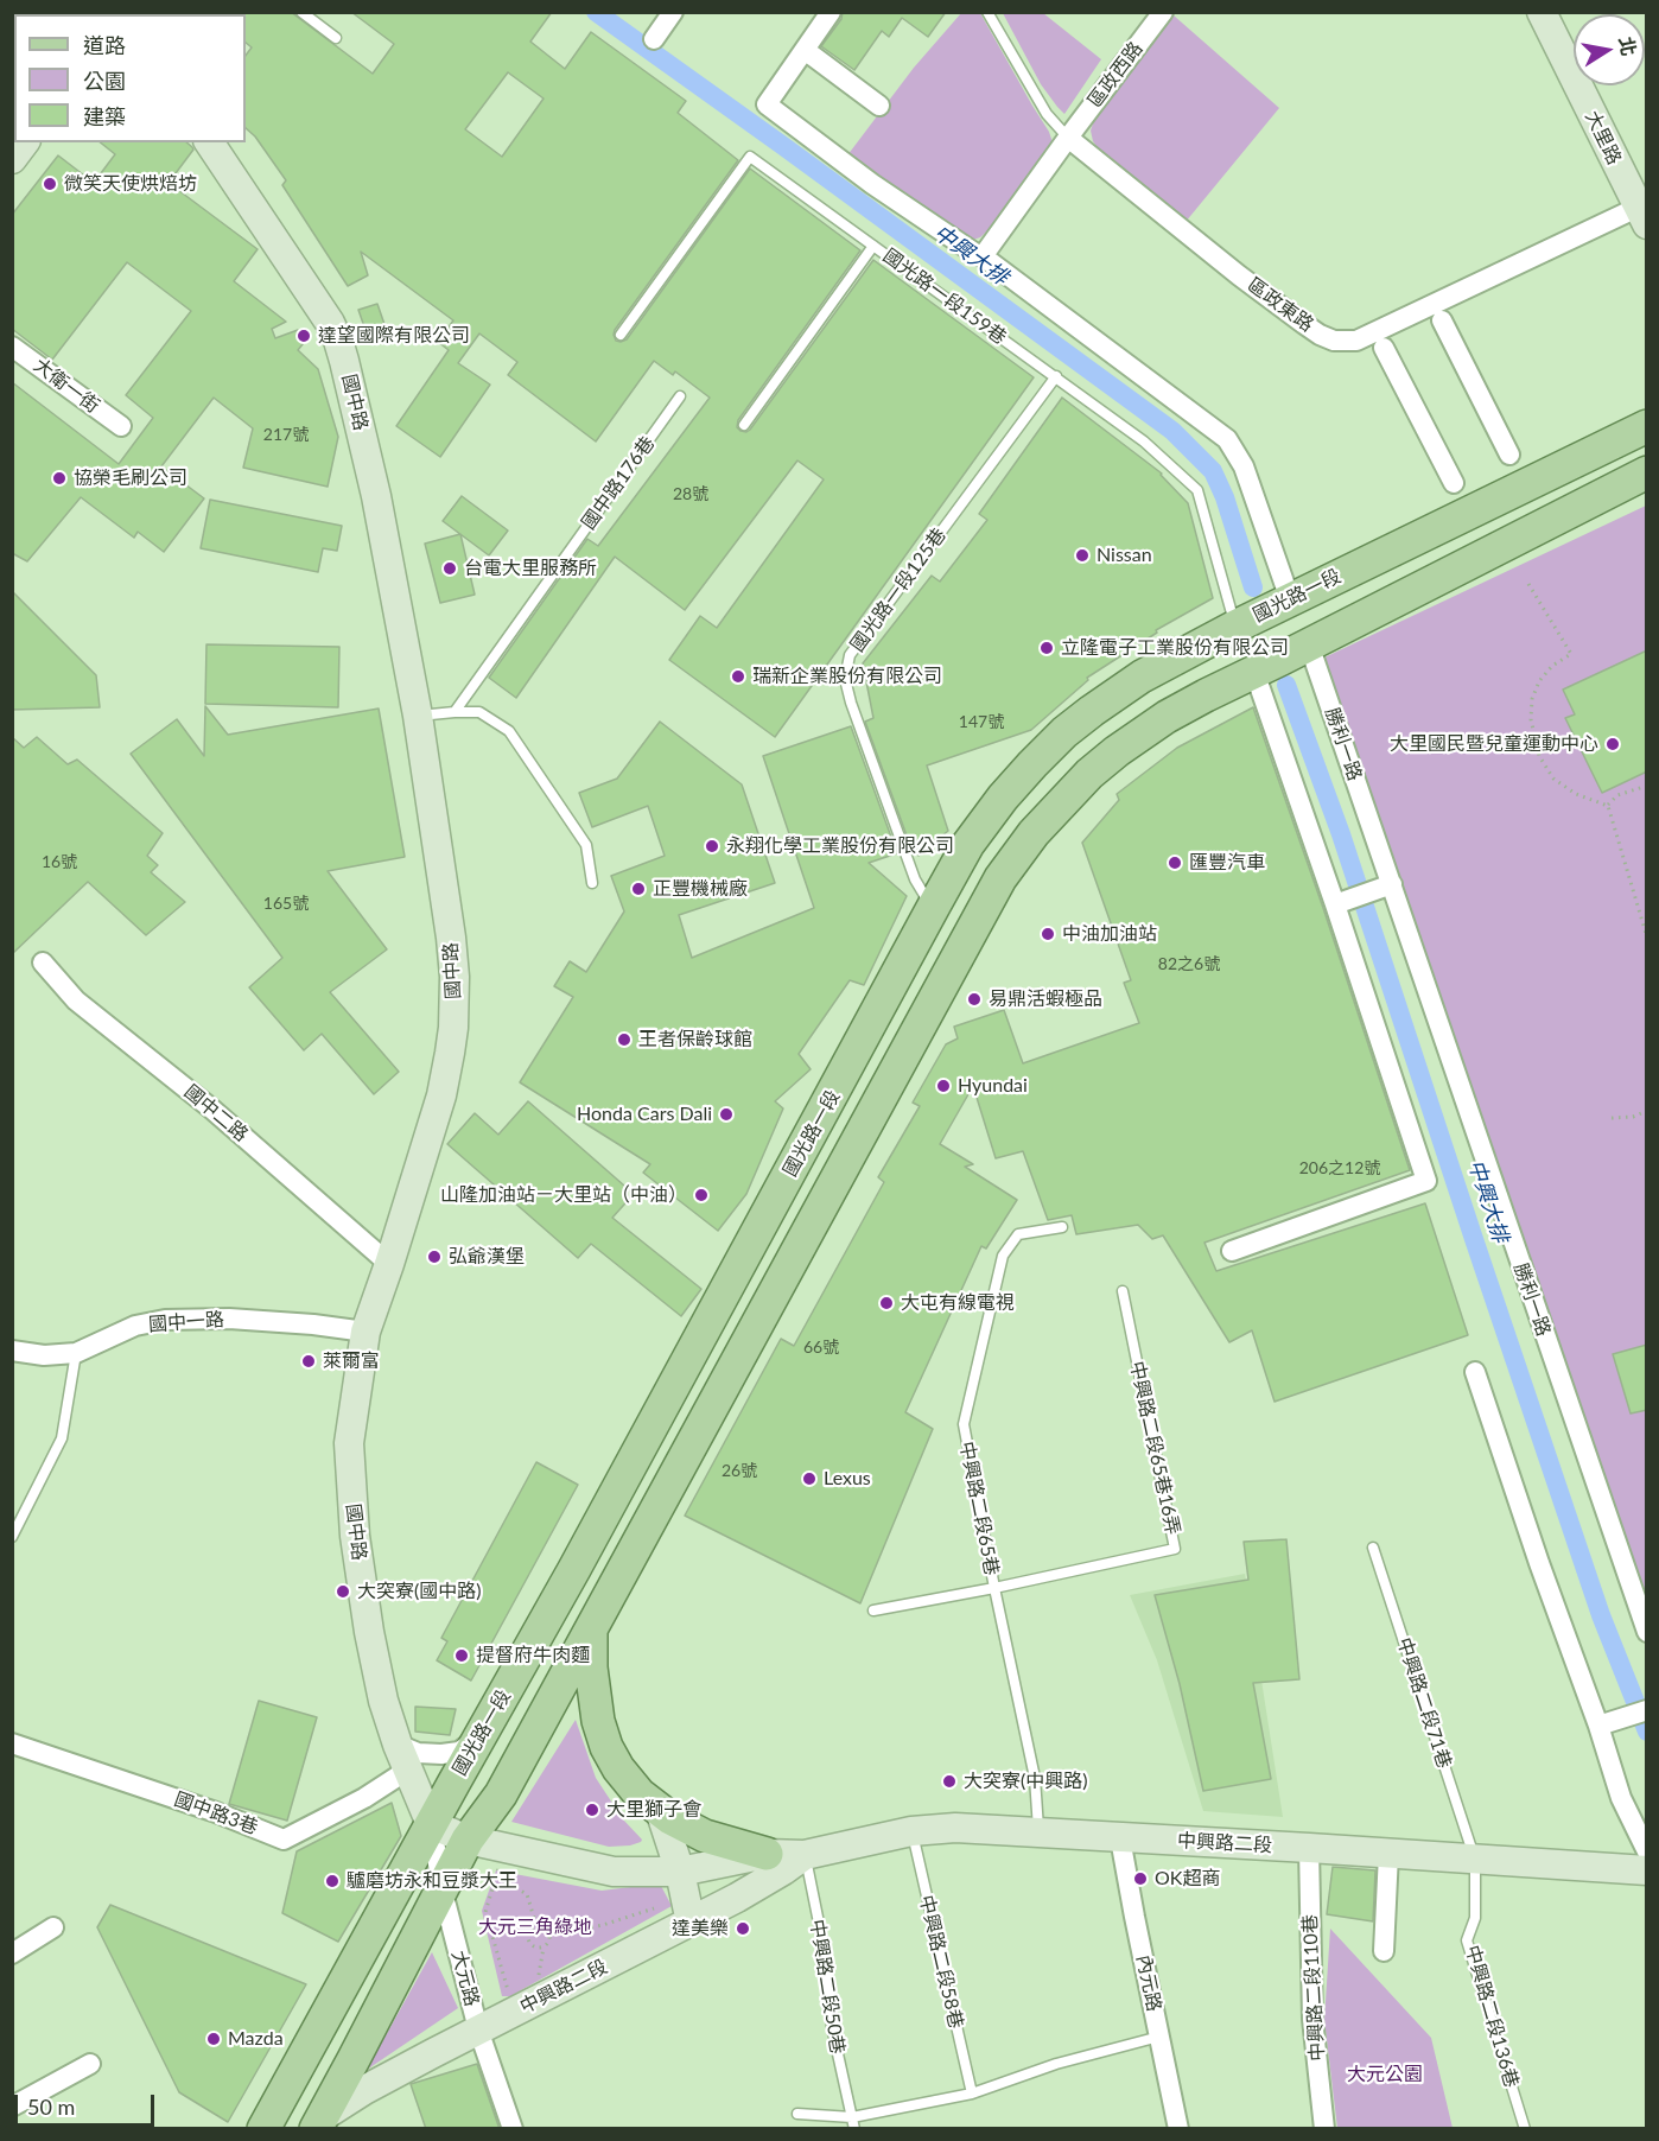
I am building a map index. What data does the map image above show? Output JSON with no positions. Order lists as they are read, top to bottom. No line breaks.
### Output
{"streets":{"main road":["國光路一段"],"street":["區政西路","大里路","區政東路","大衛一街","國中路","勝利一路","國中二路","國中一路","國中路3巷","中興路二段","大元路","內元路","中興路二段110巷"],"lane":["國光路一段159巷","國中路176巷","國光路一段125巷","中興路二段65巷16弄","中興路二段65巷","中興路二段71巷","中興路二段58巷","中興路二段50巷","中興路二段136巷"]},"crossings":[["區政西路","區政東路"],["大里路","區政東路"],["國光路一段159巷","國光路一段125巷"],["國光路一段159巷","國光路一段"],["國中路","國光路一段"],["國中路","國中二路"],["國中路","國中一路"],["國中路","國中路3巷"],["國中路","中興路二段"],["國中路","大元路"],["國光路一段125巷","國光路一段"],["國光路一段","中興路二段"],["國光路一段","大元路"],["中興路二段65巷16弄","中興路二段65巷"],["中興路二段65巷","中興路二段"],["中興路二段71巷","中興路二段"],["中興路二段71巷","中興路二段136巷"],["中興路二段","中興路二段58巷"],["中興路二段","大元路"],["中興路二段","內元路"],["中興路二段","中興路二段50巷"],["中興路二段","中興路二段110巷"],["中興路二段","中興路二段136巷"]],"water":["中興大排"],"parks":["大元三角綠地","大元公園"],"places":["微笑天使烘焙坊","達望國際有限公司","協榮毛刷公司","Nissan","台電大里服務所","立隆電子工業股份有限公司","瑞新企業股份有限公司","大里國民暨兒童運動中心","永翔化學工業股份有限公司","匯豐汽車","正豐機械廠","中油加油站","易鼎活蝦極品","王者保齡球館","Hyundai","Honda Cars Dali","山隆加油站－大里站（中油）","弘爺漢堡","大屯有線電視","萊爾富","Lexus","大突寮(國中路)","提督府牛肉麵","大突寮(中興路)","大里獅子會","OK超商","驢磨坊永和豆漿大王","達美樂","Mazda"],"house_numbers":["217號","28號","147號","16號","165號","82之6號","206之12號","66號","26號"],"legend":["道路","公園","建築"],"scale_bar":"50 m","north":"right"}
